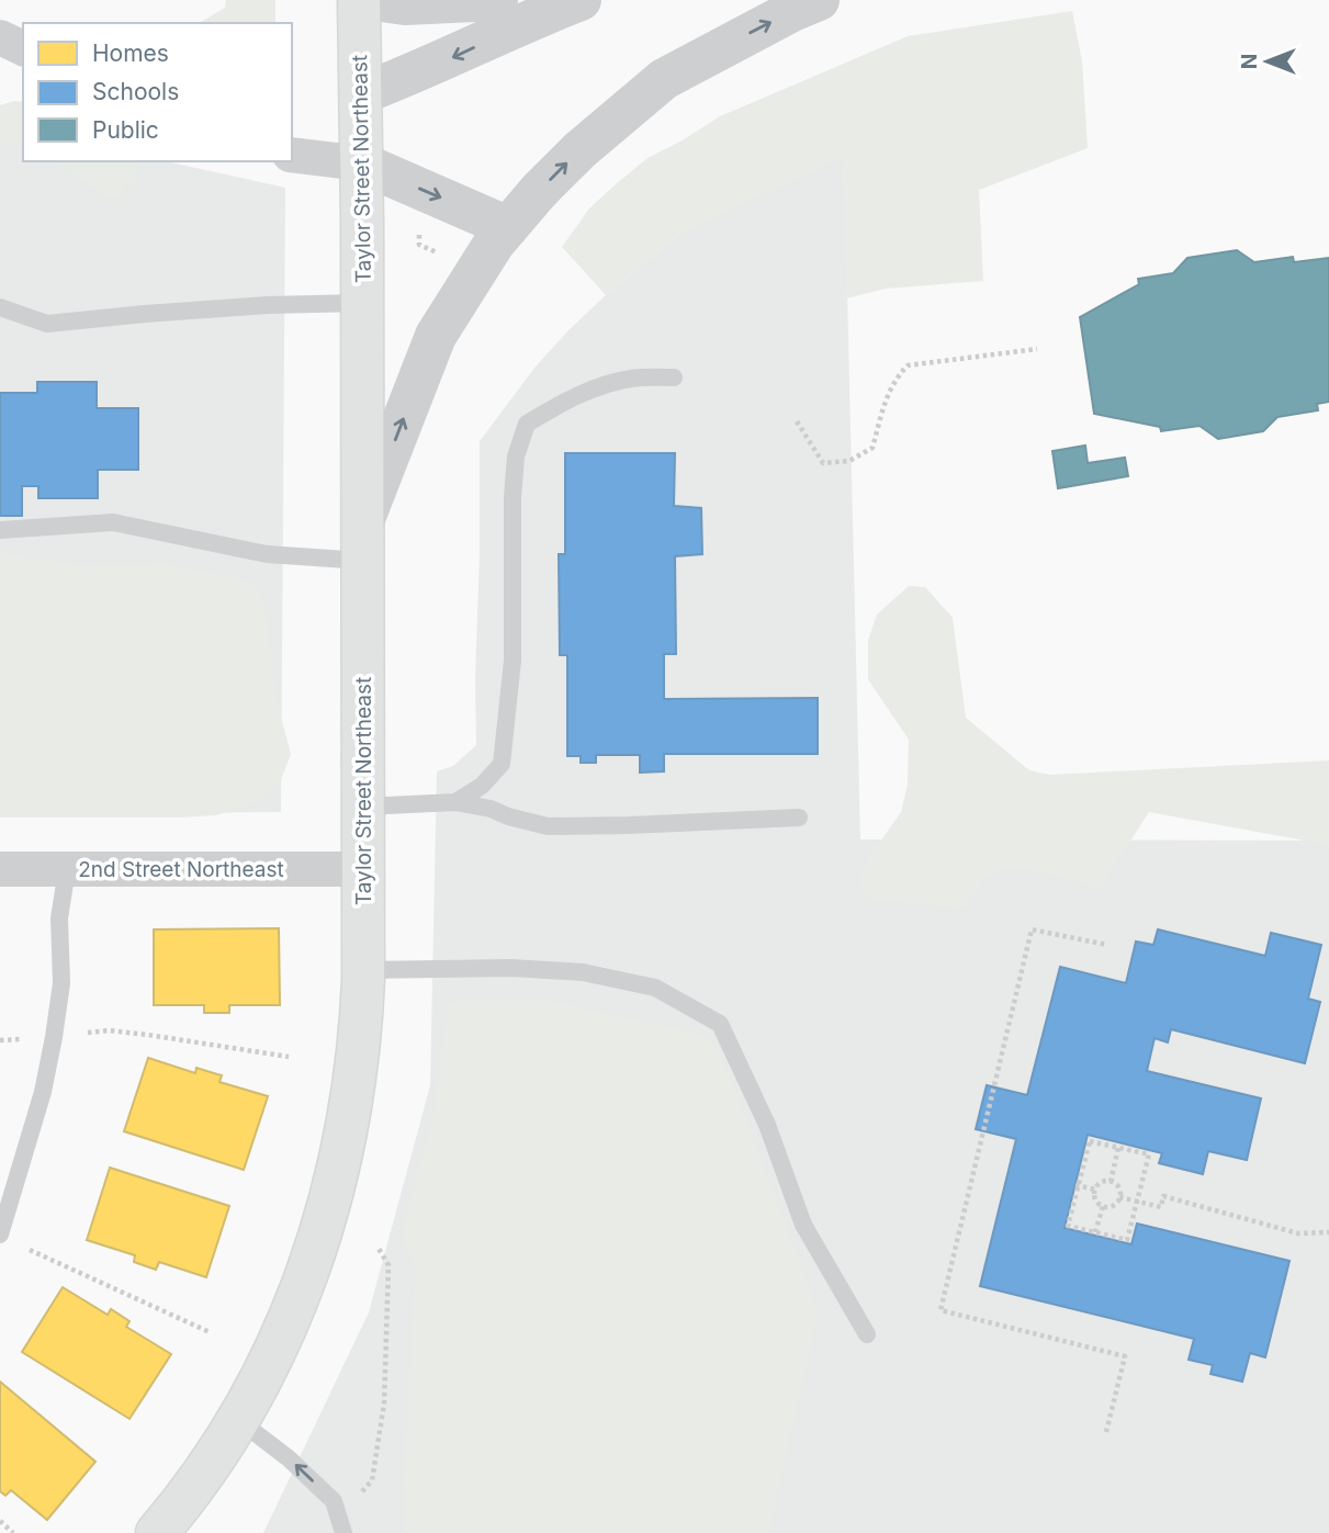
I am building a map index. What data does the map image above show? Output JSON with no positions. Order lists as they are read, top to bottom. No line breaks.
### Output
{"streets":{"main road":["Taylor Street Northeast"],"street":["2nd Street Northeast"]},"crossings":[["Taylor Street Northeast","2nd Street Northeast"]],"legend":["Homes","Schools","Public"],"north":"left"}
